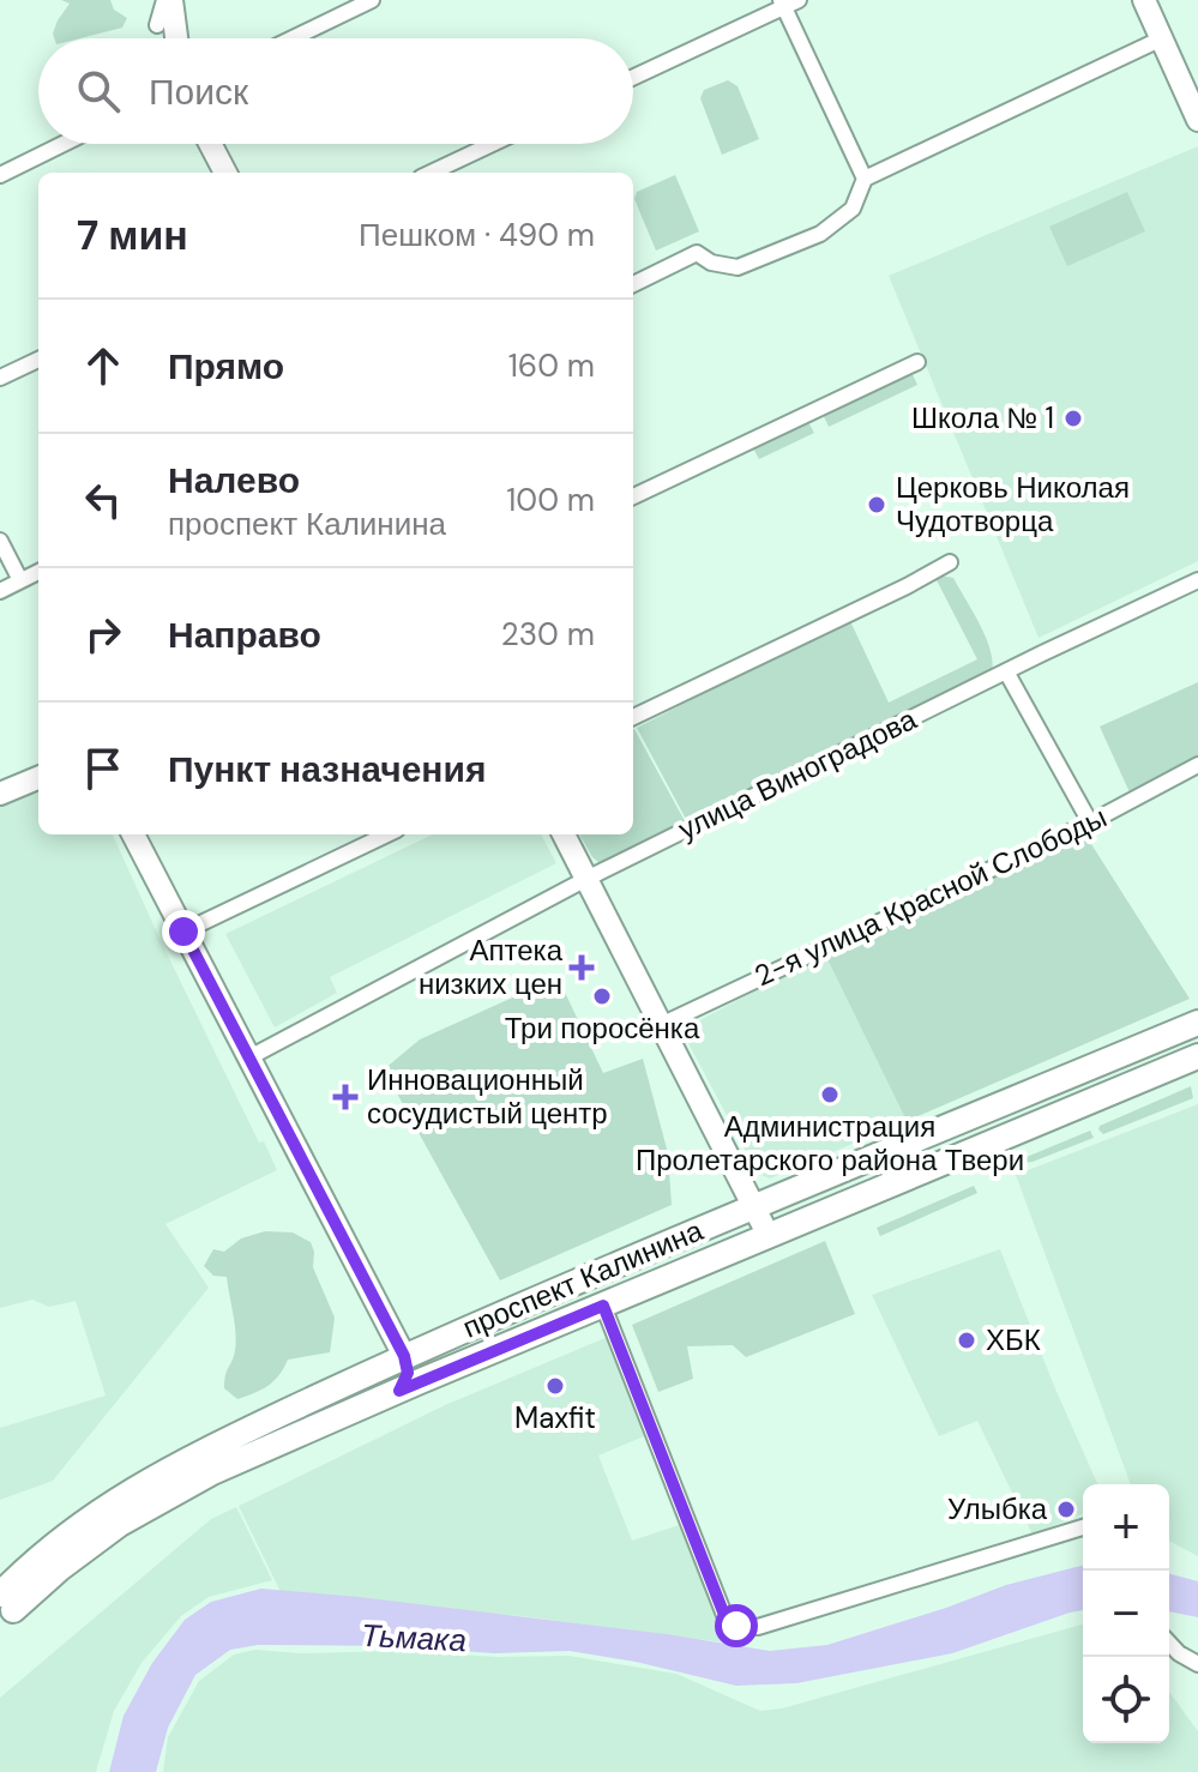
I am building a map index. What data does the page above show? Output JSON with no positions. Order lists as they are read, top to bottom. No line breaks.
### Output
{"streets":{"main road":["проспект Калинина"],"street":["улица Виноградова","2-я улица Красной Слободы"]},"water":["Тьмака"],"places":{"other":["Школа № 1","Церковь Николая Чудотворца","Три поросёнка","Администрация Пролетарского района Твери","ХБК","Maxfit","Улыбка"],"health":["Аптека низких цен","Инновационный сосудистый центр"]},"page":{"search":"Поиск","heading":["7 мин","Пешком · 490 m"],"list":[["Прямо","160 m"],["Налево","проспект Калинина","100 m"],["Направо","230 m"],"Пункт назначения"],"map_buttons":["+","−"]}}
